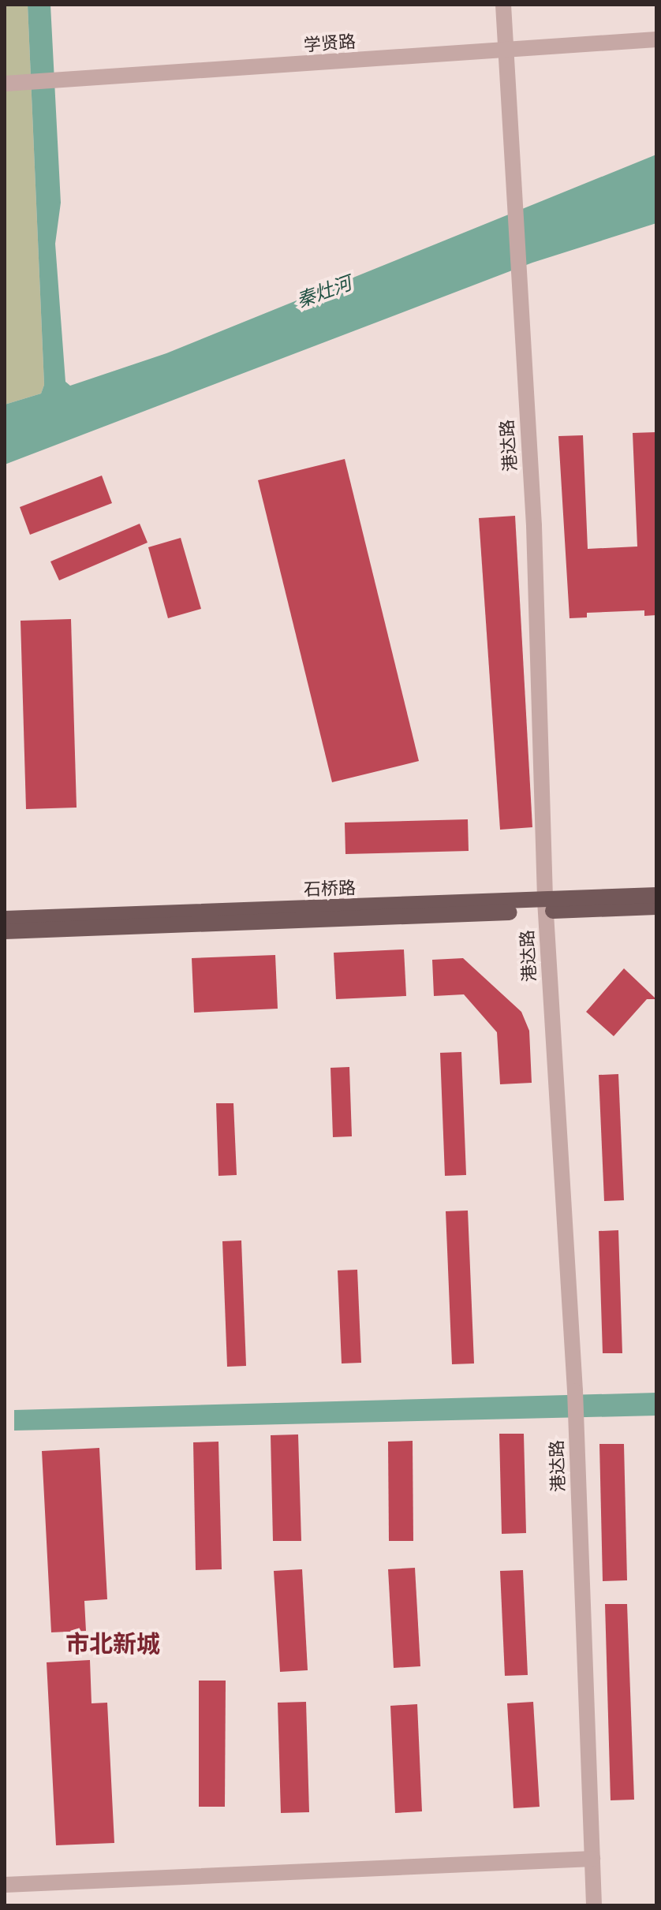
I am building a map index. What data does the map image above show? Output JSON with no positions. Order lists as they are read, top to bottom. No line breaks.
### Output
{"streets":{"main road":["石桥路"],"street":["学贤路","港达路"]},"crossings":[["学贤路","港达路"],["港达路","石桥路"]],"districts":["市北新城"],"water":["秦灶河"]}
